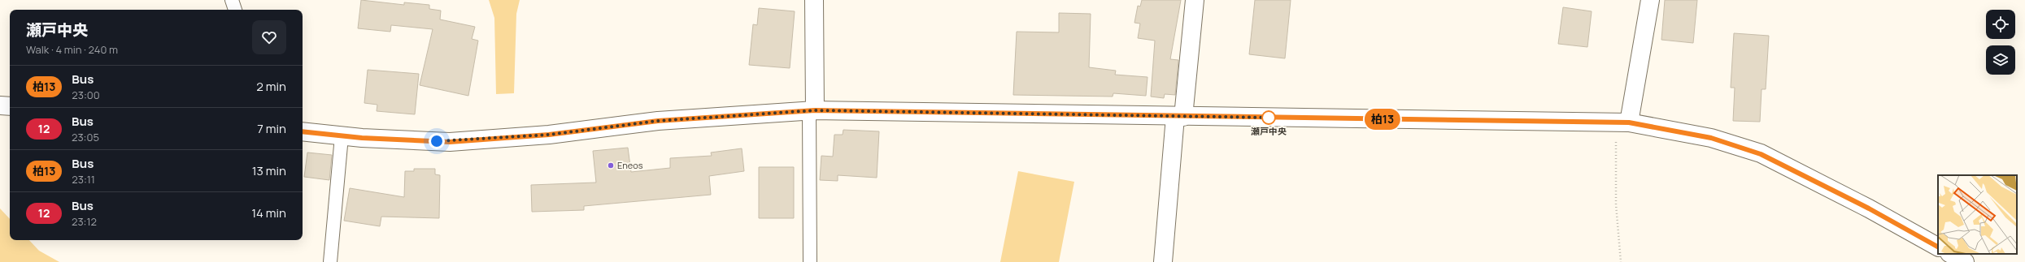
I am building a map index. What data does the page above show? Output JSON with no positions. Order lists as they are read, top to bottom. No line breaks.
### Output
{"places":["瀬戸中央","Eneos"],"lines":["bus line 柏13"],"page":{"on_map":"柏13","heading":["瀬戸中央","Walk · 4 min · 240 m"],"list":[{"mark":"柏13","name":"Bus","note":"23:00","value":"2 min"},{"mark":"12","name":"Bus","note":"23:05","value":"7 min"},{"mark":"柏13","name":"Bus","note":"23:11","value":"13 min"},{"mark":"12","name":"Bus","note":"23:12","value":"14 min"}]}}
